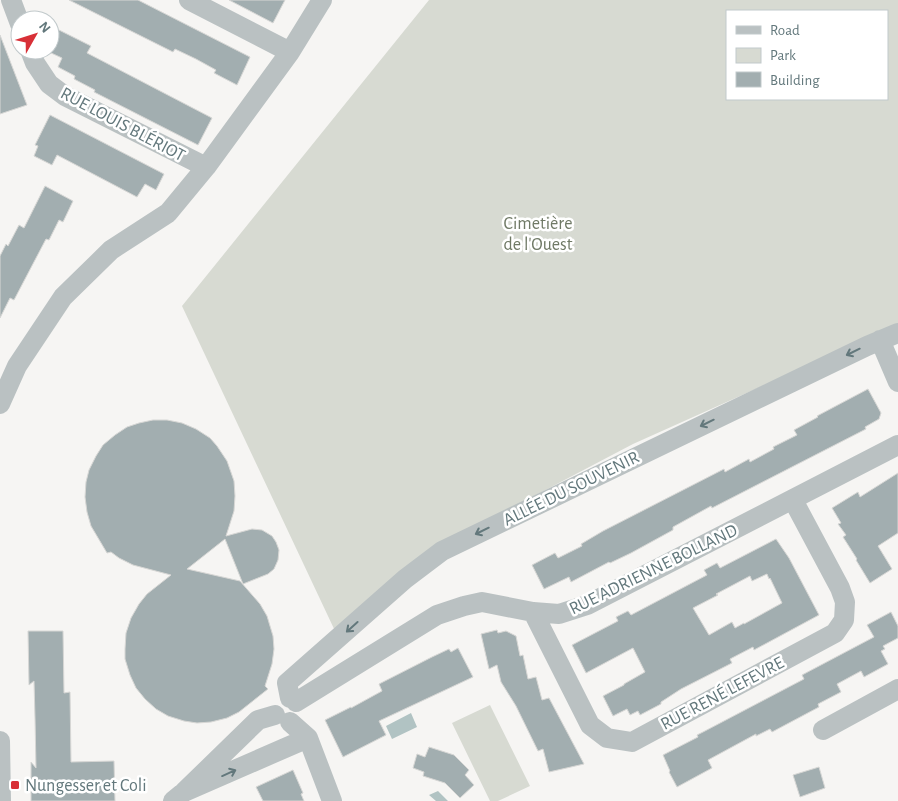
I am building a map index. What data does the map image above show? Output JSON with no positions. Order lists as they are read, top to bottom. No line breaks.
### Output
{"streets":{"street":["RUE LOUIS BLÉRIOT","ALLÉE DU SOUVENIR","RUE ADRIENNE BOLLAND","RUE RENÉ LEFEVRE"]},"crossings":[["ALLÉE DU SOUVENIR","RUE ADRIENNE BOLLAND"],["RUE ADRIENNE BOLLAND","RUE RENÉ LEFEVRE"]],"one_way":["ALLÉE DU SOUVENIR"],"parks":["Cimetière de l'Ouest"],"places":{"transit":["Nungesser et Coli"]},"legend":["Road","Park","Building"],"north":"top right"}
